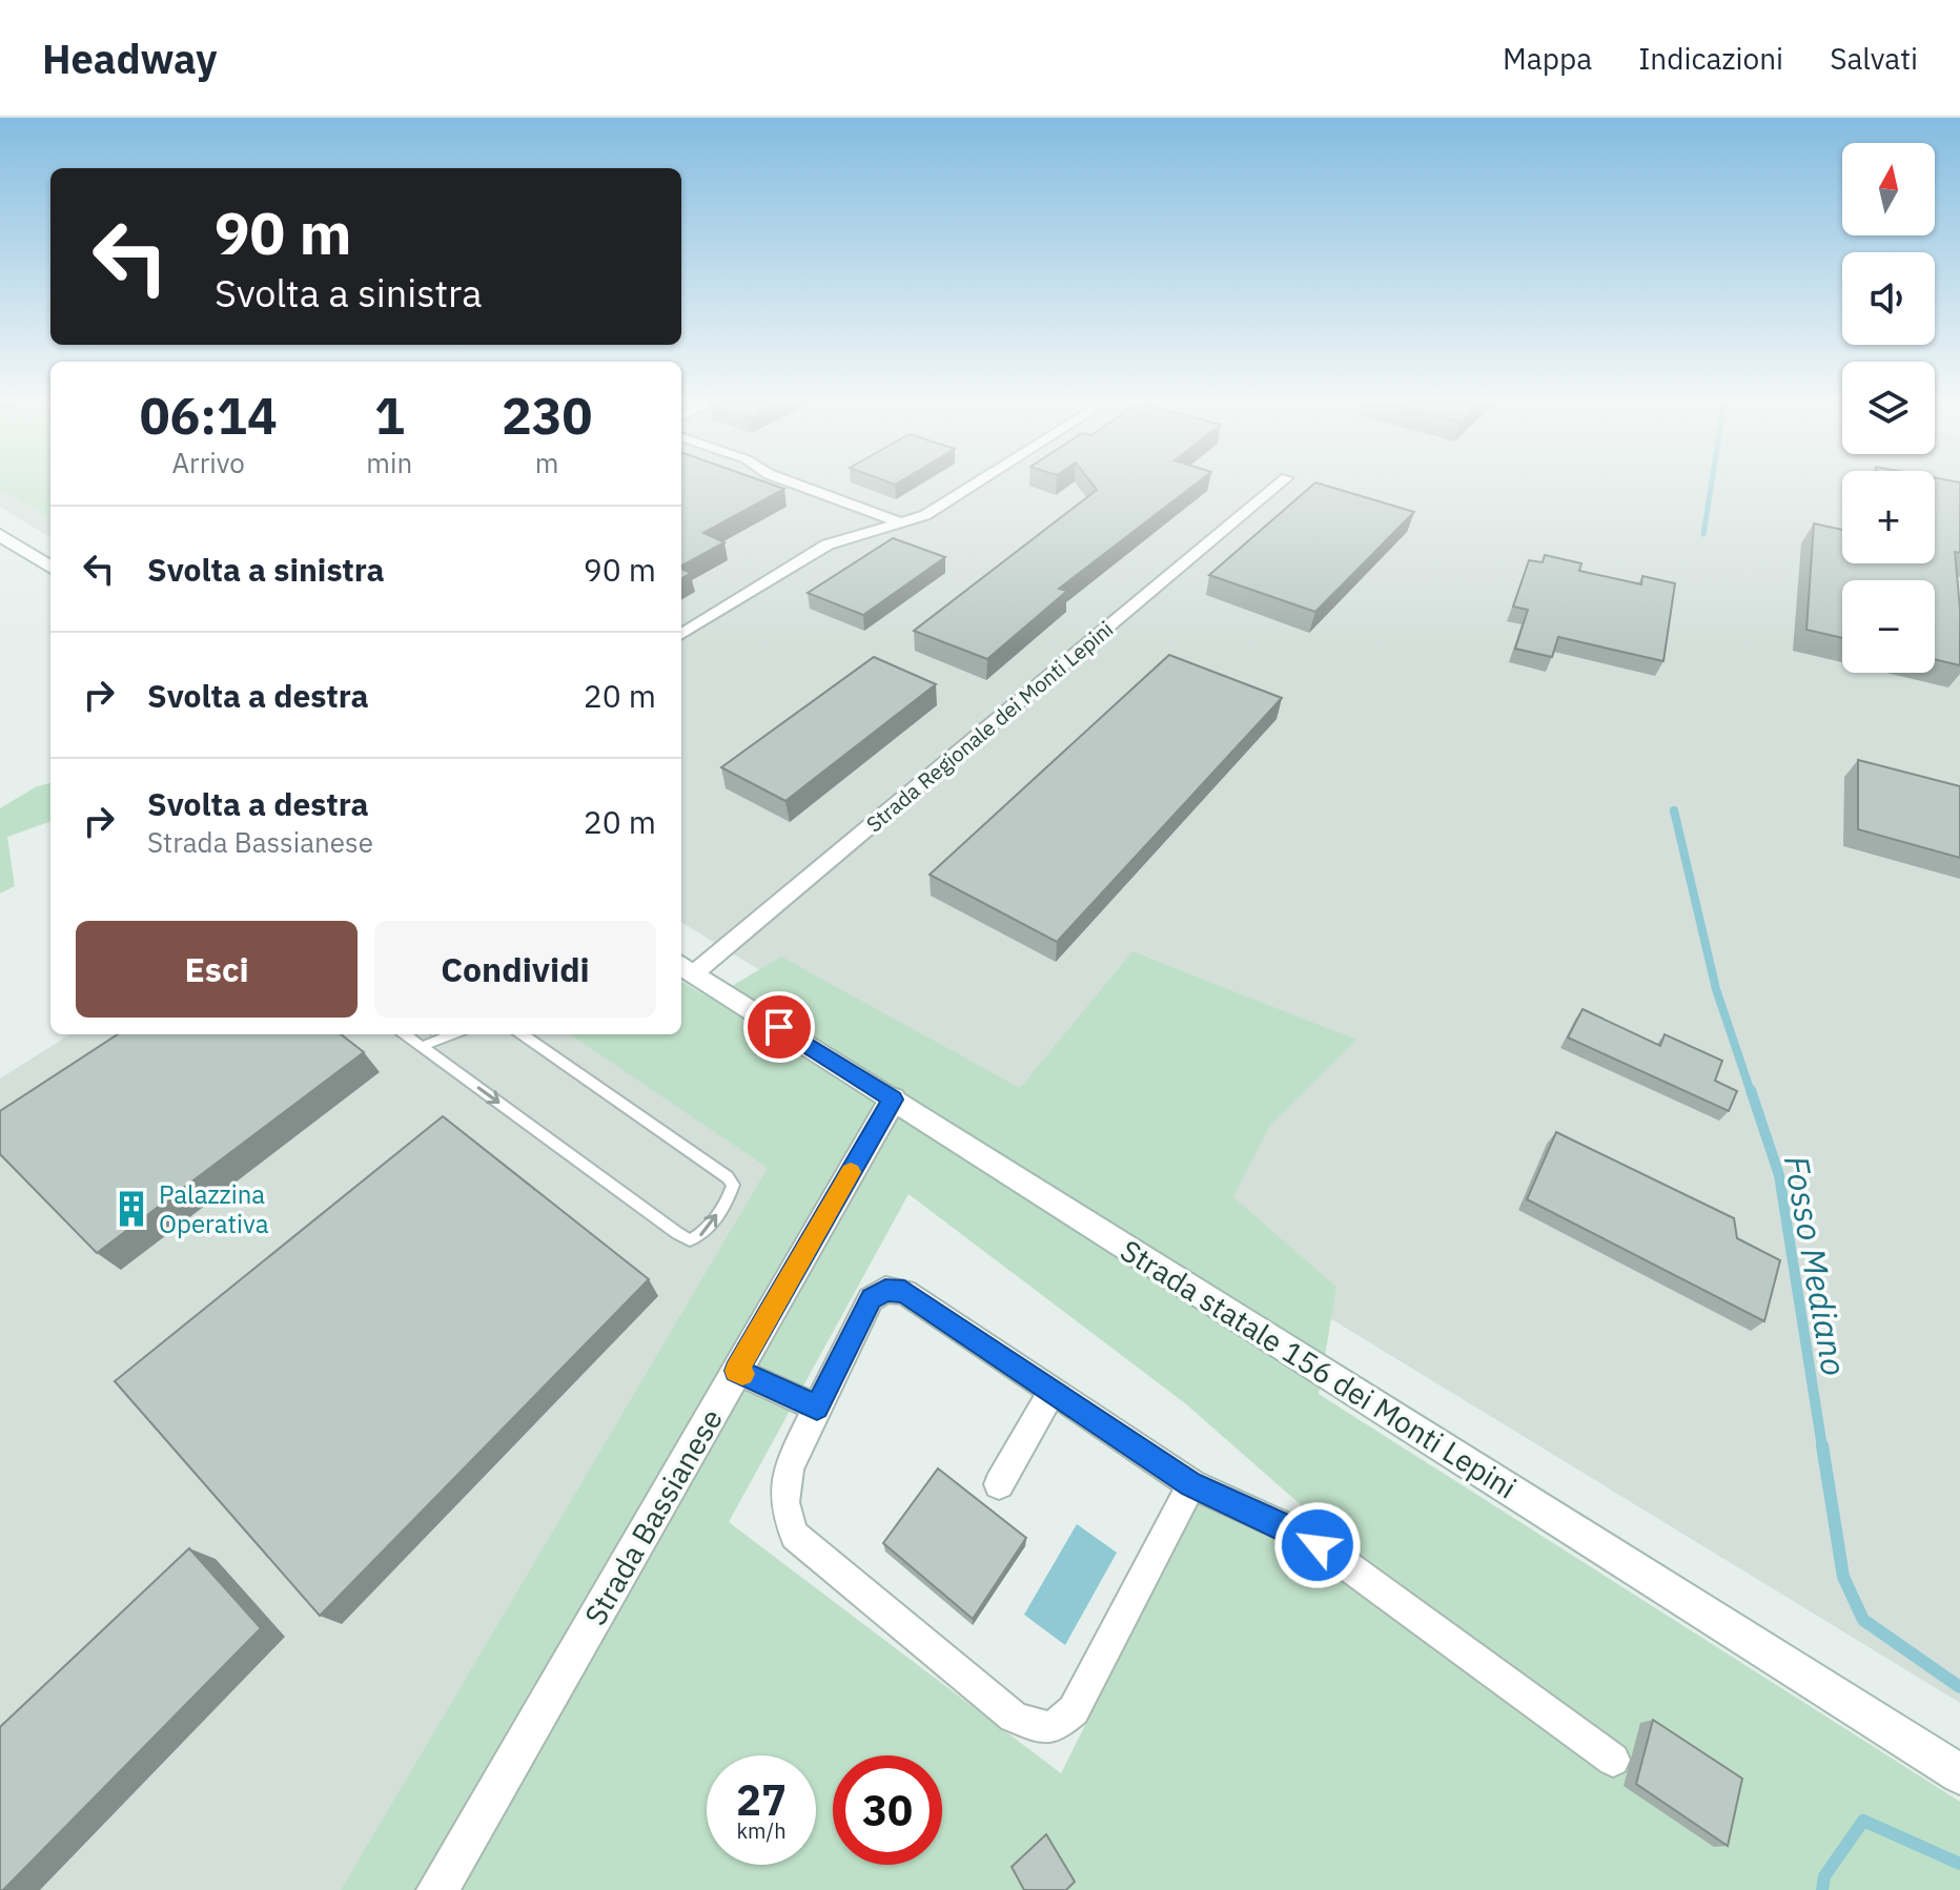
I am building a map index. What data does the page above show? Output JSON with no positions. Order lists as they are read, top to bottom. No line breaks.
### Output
{"streets":{"main road":["Strada statale 156 dei Monti Lepini","Strada Bassianese"],"street":["Strada Regionale dei Monti Lepini"]},"crossings":[["Strada Regionale dei Monti Lepini","Strada statale 156 dei Monti Lepini"],["Strada statale 156 dei Monti Lepini","Strada Bassianese"]],"water":["Fosso Mediano"],"places":{"building":["Palazzina Operativa"]},"north":"top","page":{"header":"Headway","nav":["Mappa","Indicazioni","Salvati"],"map_buttons":["+","−"],"turn":["90 m","Svolta a sinistra"],"eta":["06:14","Arrivo","1","min","230","m"],"list":[{"name":"Svolta a sinistra","value":"90 m"},{"name":"Svolta a destra","value":"20 m"},{"name":"Svolta a destra","note":"Strada Bassianese","value":"20 m"}],"buttons":["Esci","Condividi"],"speed":"27 km/h","limit":"30"}}
